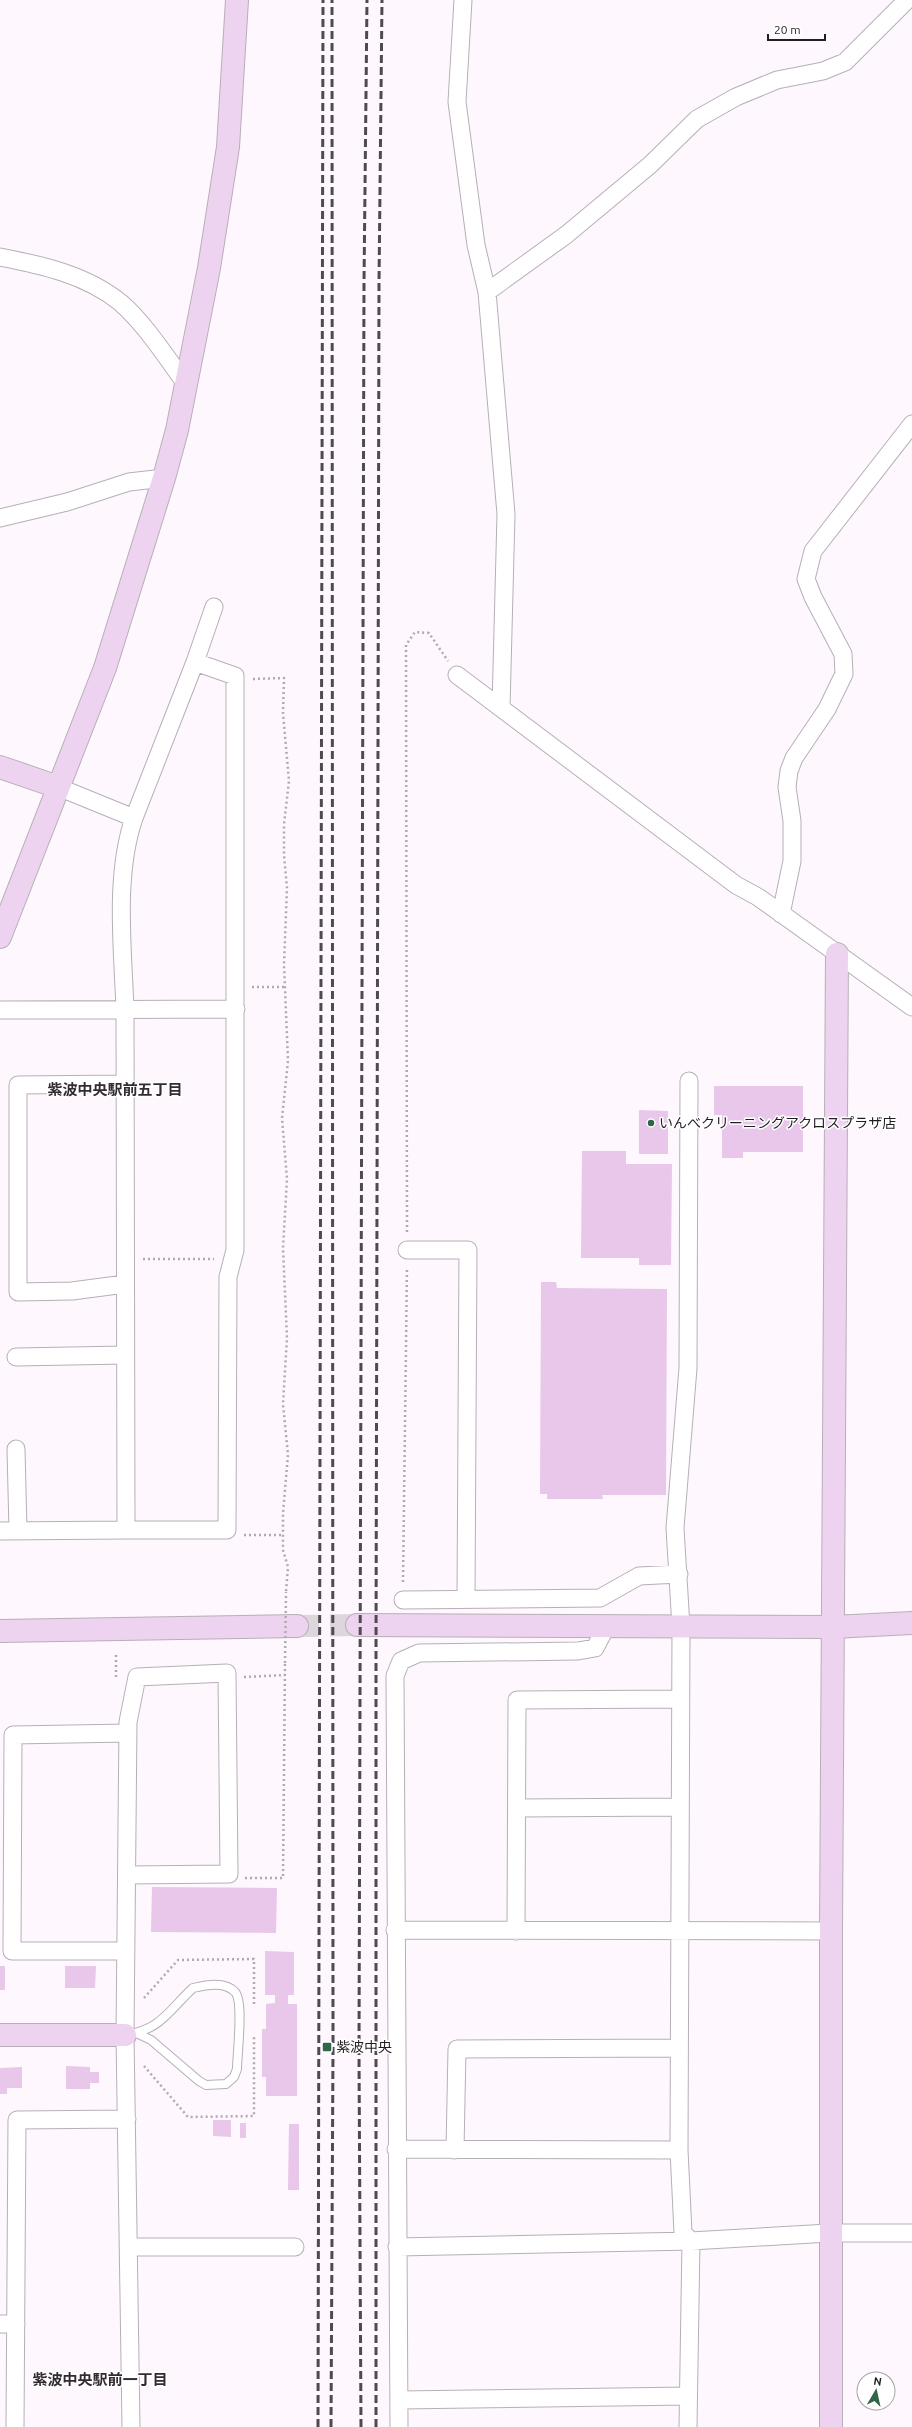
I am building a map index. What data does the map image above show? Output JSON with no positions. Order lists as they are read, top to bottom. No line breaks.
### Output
{"districts":["紫波中央駅前五丁目","紫波中央駅前一丁目"],"places":{"other":["いんべクリーニングアクロスプラザ店"],"transit":["紫波中央"]},"scale_bar":"20 m","north":"top"}
